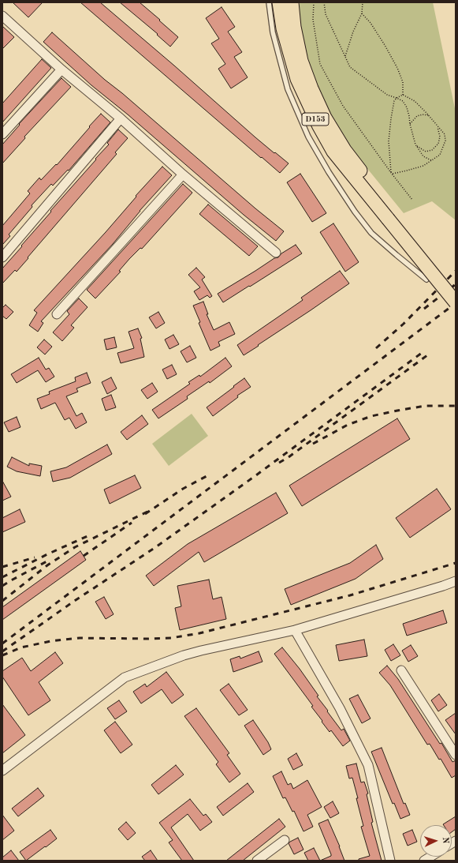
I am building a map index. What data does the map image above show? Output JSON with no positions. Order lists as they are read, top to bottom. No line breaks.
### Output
{"streets":{"main road":["D153"]},"north":"right"}
